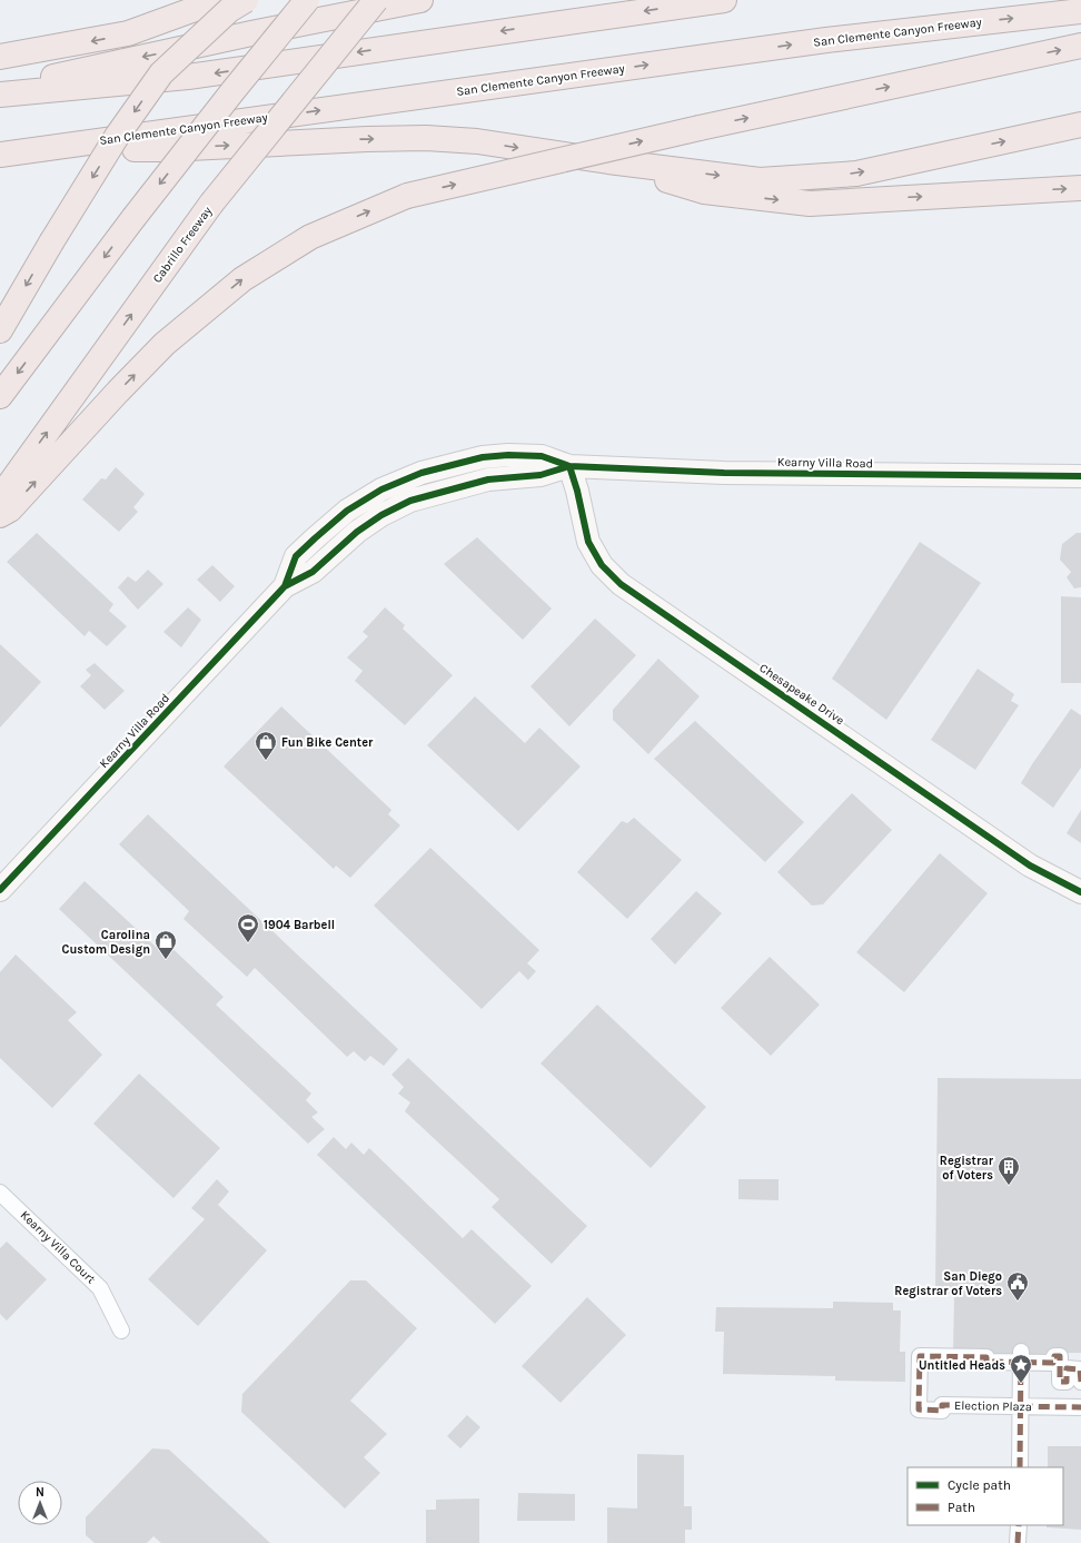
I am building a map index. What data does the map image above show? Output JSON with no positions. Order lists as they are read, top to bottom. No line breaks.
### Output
{"streets":{"highway":["San Clemente Canyon Freeway","Cabrillo Freeway"],"main road":["Kearny Villa Road","Chesapeake Drive"],"street":["Kearny Villa Court","Election Plaza"]},"crossings":[["Kearny Villa Road","Chesapeake Drive"]],"places":{"shop":["Fun Bike Center","Carolina Custom Design"],"sports":["1904 Barbell"],"building":["Registrar of Voters"],"public building":["San Diego Registrar of Voters"],"place":["Untitled Heads"]},"legend":["Cycle path","Path"],"north":"top"}
